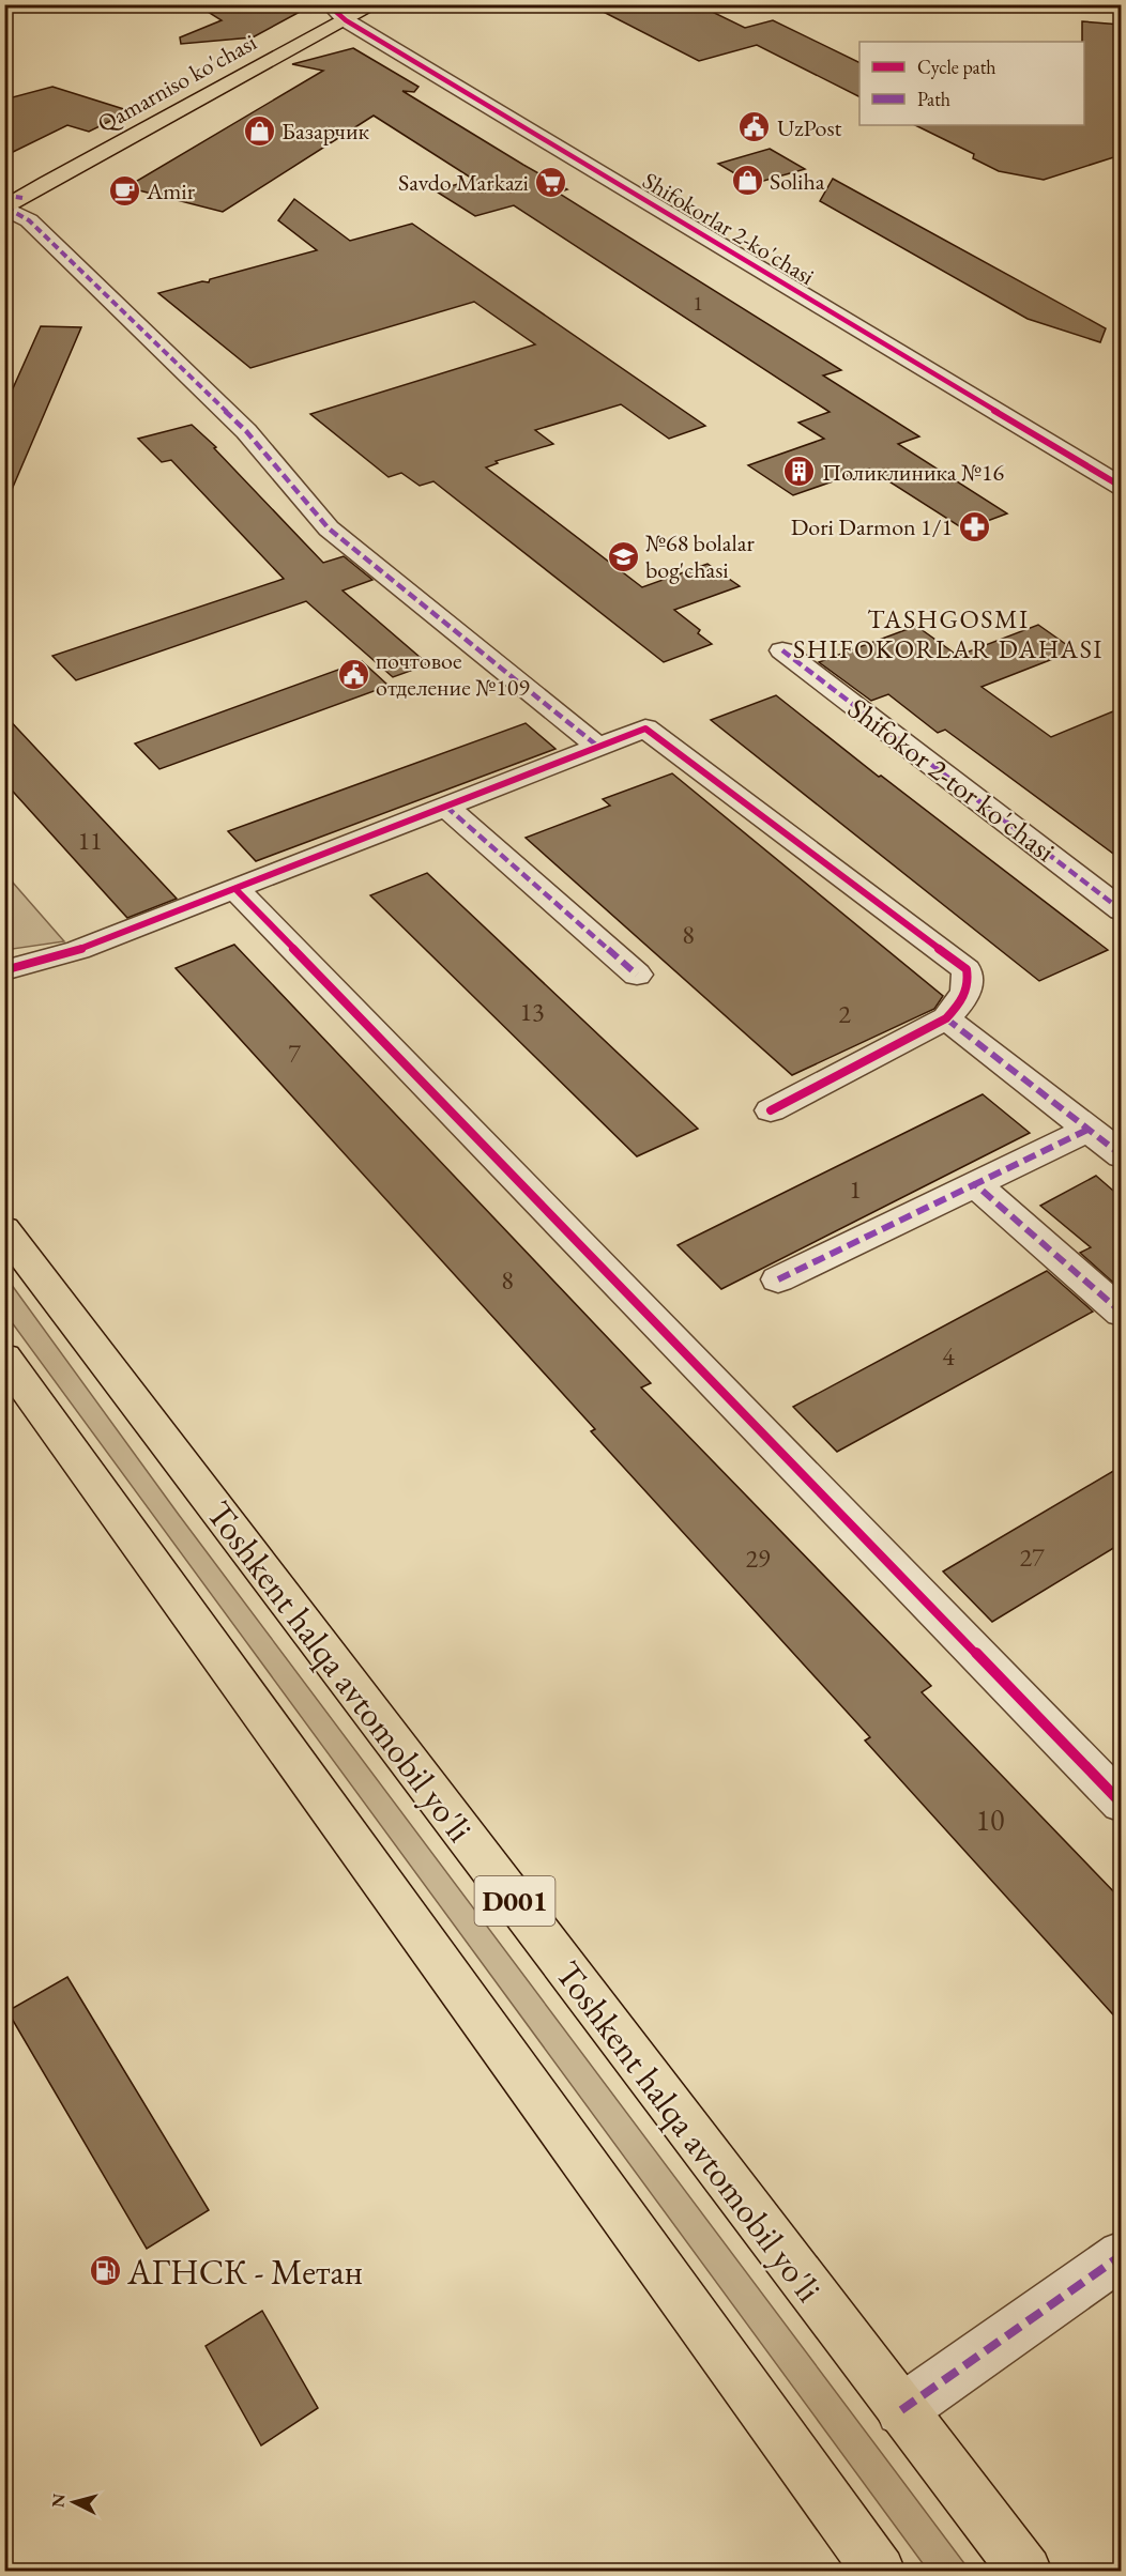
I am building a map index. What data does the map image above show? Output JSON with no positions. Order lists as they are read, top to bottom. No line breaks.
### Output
{"streets":{"main road":["Qamarniso ko'chasi","Toshkent halqa avtomobil yo'li","D001"],"street":["Shifokorlar 2-ko'chasi","Shifokor 2-tor ko'chasi"]},"crossings":[["Qamarniso ko'chasi","Shifokorlar 2-ko'chasi"]],"districts":["TASHGOSMI SHIFOKORLAR DAHASI"],"places":{"public building":["UzPost","почтовое отделение №109"],"shop":["Базарчик","Soliha"],"supermarket":["Savdo Markazi"],"cafe":["Amir"],"building":["Поликлиника №16"],"pharmacy":["Dori Darmon 1/1"],"school or university":["№68 bolalar bog'chasi"],"fuel station":["АГНСК - Метан"]},"house_numbers":["1","11","8","13","2","7","1","8","4","27","29","10"],"legend":["Cycle path","Path"],"north":"left"}
